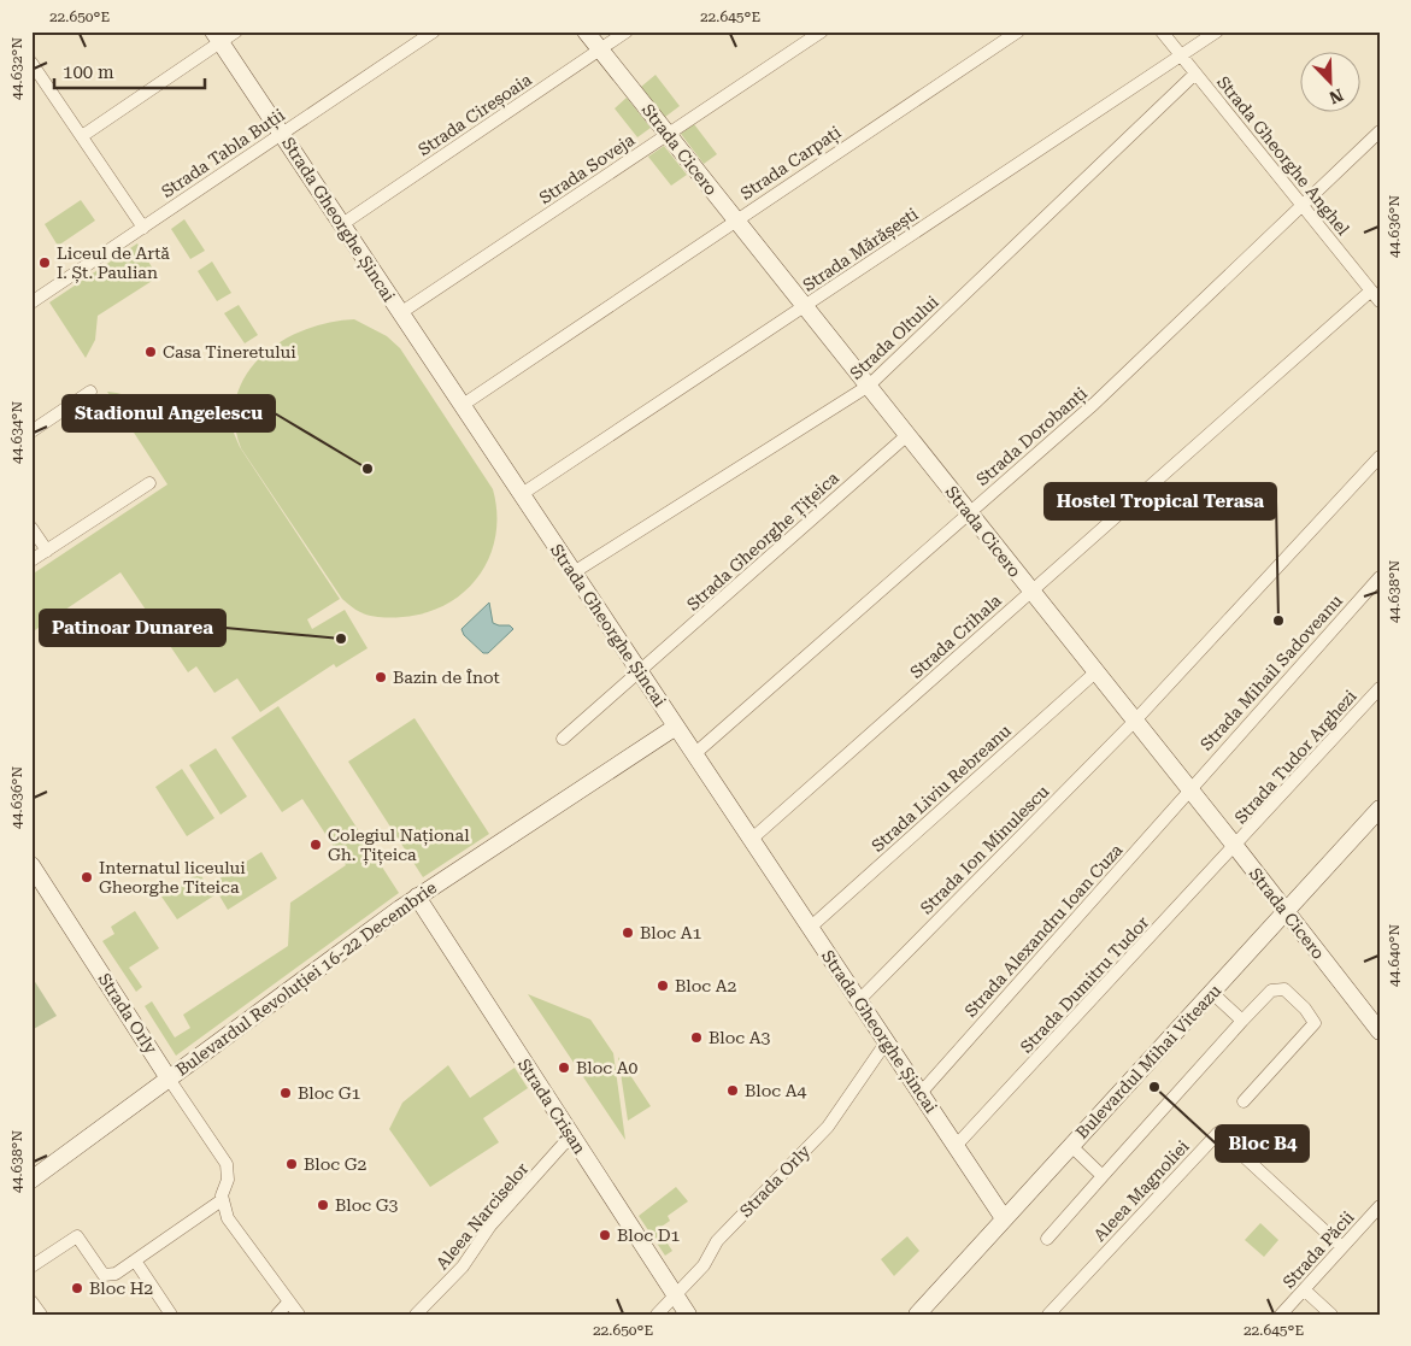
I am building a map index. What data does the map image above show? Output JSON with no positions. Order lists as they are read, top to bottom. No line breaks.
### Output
{"streets":{"street":["Strada Cireșoaia","Strada Cicero","Strada Tabla Buții","Strada Gheorghe Anghel","Strada Carpați","Strada Soveja","Strada Gheorghe Șincai","Strada Mărășești","Strada Oltului","Strada Dorobanți","Strada Gheorghe Țițeica","Strada Crihala","Strada Mihail Sadoveanu","Strada Tudor Arghezi","Strada Liviu Rebreanu","Strada Ion Minulescu","Strada Alexandru Ioan Cuza","Bulevardul Revoluției 16-22 Decembrie","Strada Dumitru Tudor","Strada Orly","Bulevardul Mihai Viteazu","Strada Crișan","Aleea Magnoliei","Aleea Narciselor","Strada Păcii"]},"crossings":[["Strada Cireșoaia","Strada Cicero"],["Strada Cireșoaia","Strada Gheorghe Șincai"],["Strada Cicero","Strada Carpați"],["Strada Cicero","Strada Soveja"],["Strada Cicero","Strada Mărășești"],["Strada Cicero","Strada Oltului"],["Strada Cicero","Strada Dorobanți"],["Strada Cicero","Strada Gheorghe Țițeica"],["Strada Cicero","Strada Crihala"],["Strada Cicero","Strada Mihail Sadoveanu"],["Strada Cicero","Strada Tudor Arghezi"],["Strada Cicero","Strada Liviu Rebreanu"],["Strada Cicero","Strada Ion Minulescu"],["Strada Cicero","Strada Alexandru Ioan Cuza"],["Strada Cicero","Strada Dumitru Tudor"],["Strada Cicero","Bulevardul Mihai Viteazu"],["Strada Tabla Buții","Strada Gheorghe Șincai"],["Strada Gheorghe Anghel","Strada Mărășești"],["Strada Gheorghe Anghel","Strada Oltului"],["Strada Gheorghe Anghel","Strada Dorobanți"],["Strada Gheorghe Anghel","Strada Crihala"],["Strada Carpați","Strada Gheorghe Șincai"],["Strada Soveja","Strada Gheorghe Șincai"],["Strada Gheorghe Șincai","Strada Mărășești"],["Strada Gheorghe Șincai","Strada Oltului"],["Strada Gheorghe Șincai","Strada Dorobanți"],["Strada Gheorghe Șincai","Strada Gheorghe Țițeica"],["Strada Gheorghe Șincai","Strada Crihala"],["Strada Gheorghe Șincai","Strada Liviu Rebreanu"],["Strada Gheorghe Șincai","Strada Ion Minulescu"],["Strada Gheorghe Șincai","Strada Alexandru Ioan Cuza"],["Strada Gheorghe Șincai","Bulevardul Revoluției 16-22 Decembrie"],["Strada Gheorghe Șincai","Strada Dumitru Tudor"],["Strada Gheorghe Șincai","Strada Orly"],["Strada Gheorghe Șincai","Bulevardul Mihai Viteazu"],["Strada Mihail Sadoveanu","Strada Alexandru Ioan Cuza"],["Strada Tudor Arghezi","Strada Dumitru Tudor"],["Bulevardul Revoluției 16-22 Decembrie","Strada Orly"],["Bulevardul Revoluției 16-22 Decembrie","Strada Crișan"],["Strada Orly","Strada Crișan"],["Strada Crișan","Aleea Narciselor"],["Aleea Magnoliei","Strada Păcii"]],"places":["Liceul de Artă I. Șt. Paulian","Casa Tineretului","Stadionul Angelescu","Hostel Tropical Terasa","Patinoar Dunarea","Bazin de Înot","Colegiul Național Gh. Țițeica","Internatul liceului Gheorghe Titeica","Bloc A1","Bloc A2","Bloc A3","Bloc A0","Bloc B4","Bloc A4","Bloc G1","Bloc G2","Bloc G3","Bloc D1","Bloc H2"],"scale_bar":"100 m","north":"bottom right","coordinates":["22.650°E","22.645°E","44.632°N","44.636°N","44.634°N","44.638°N","44.640°N"]}
